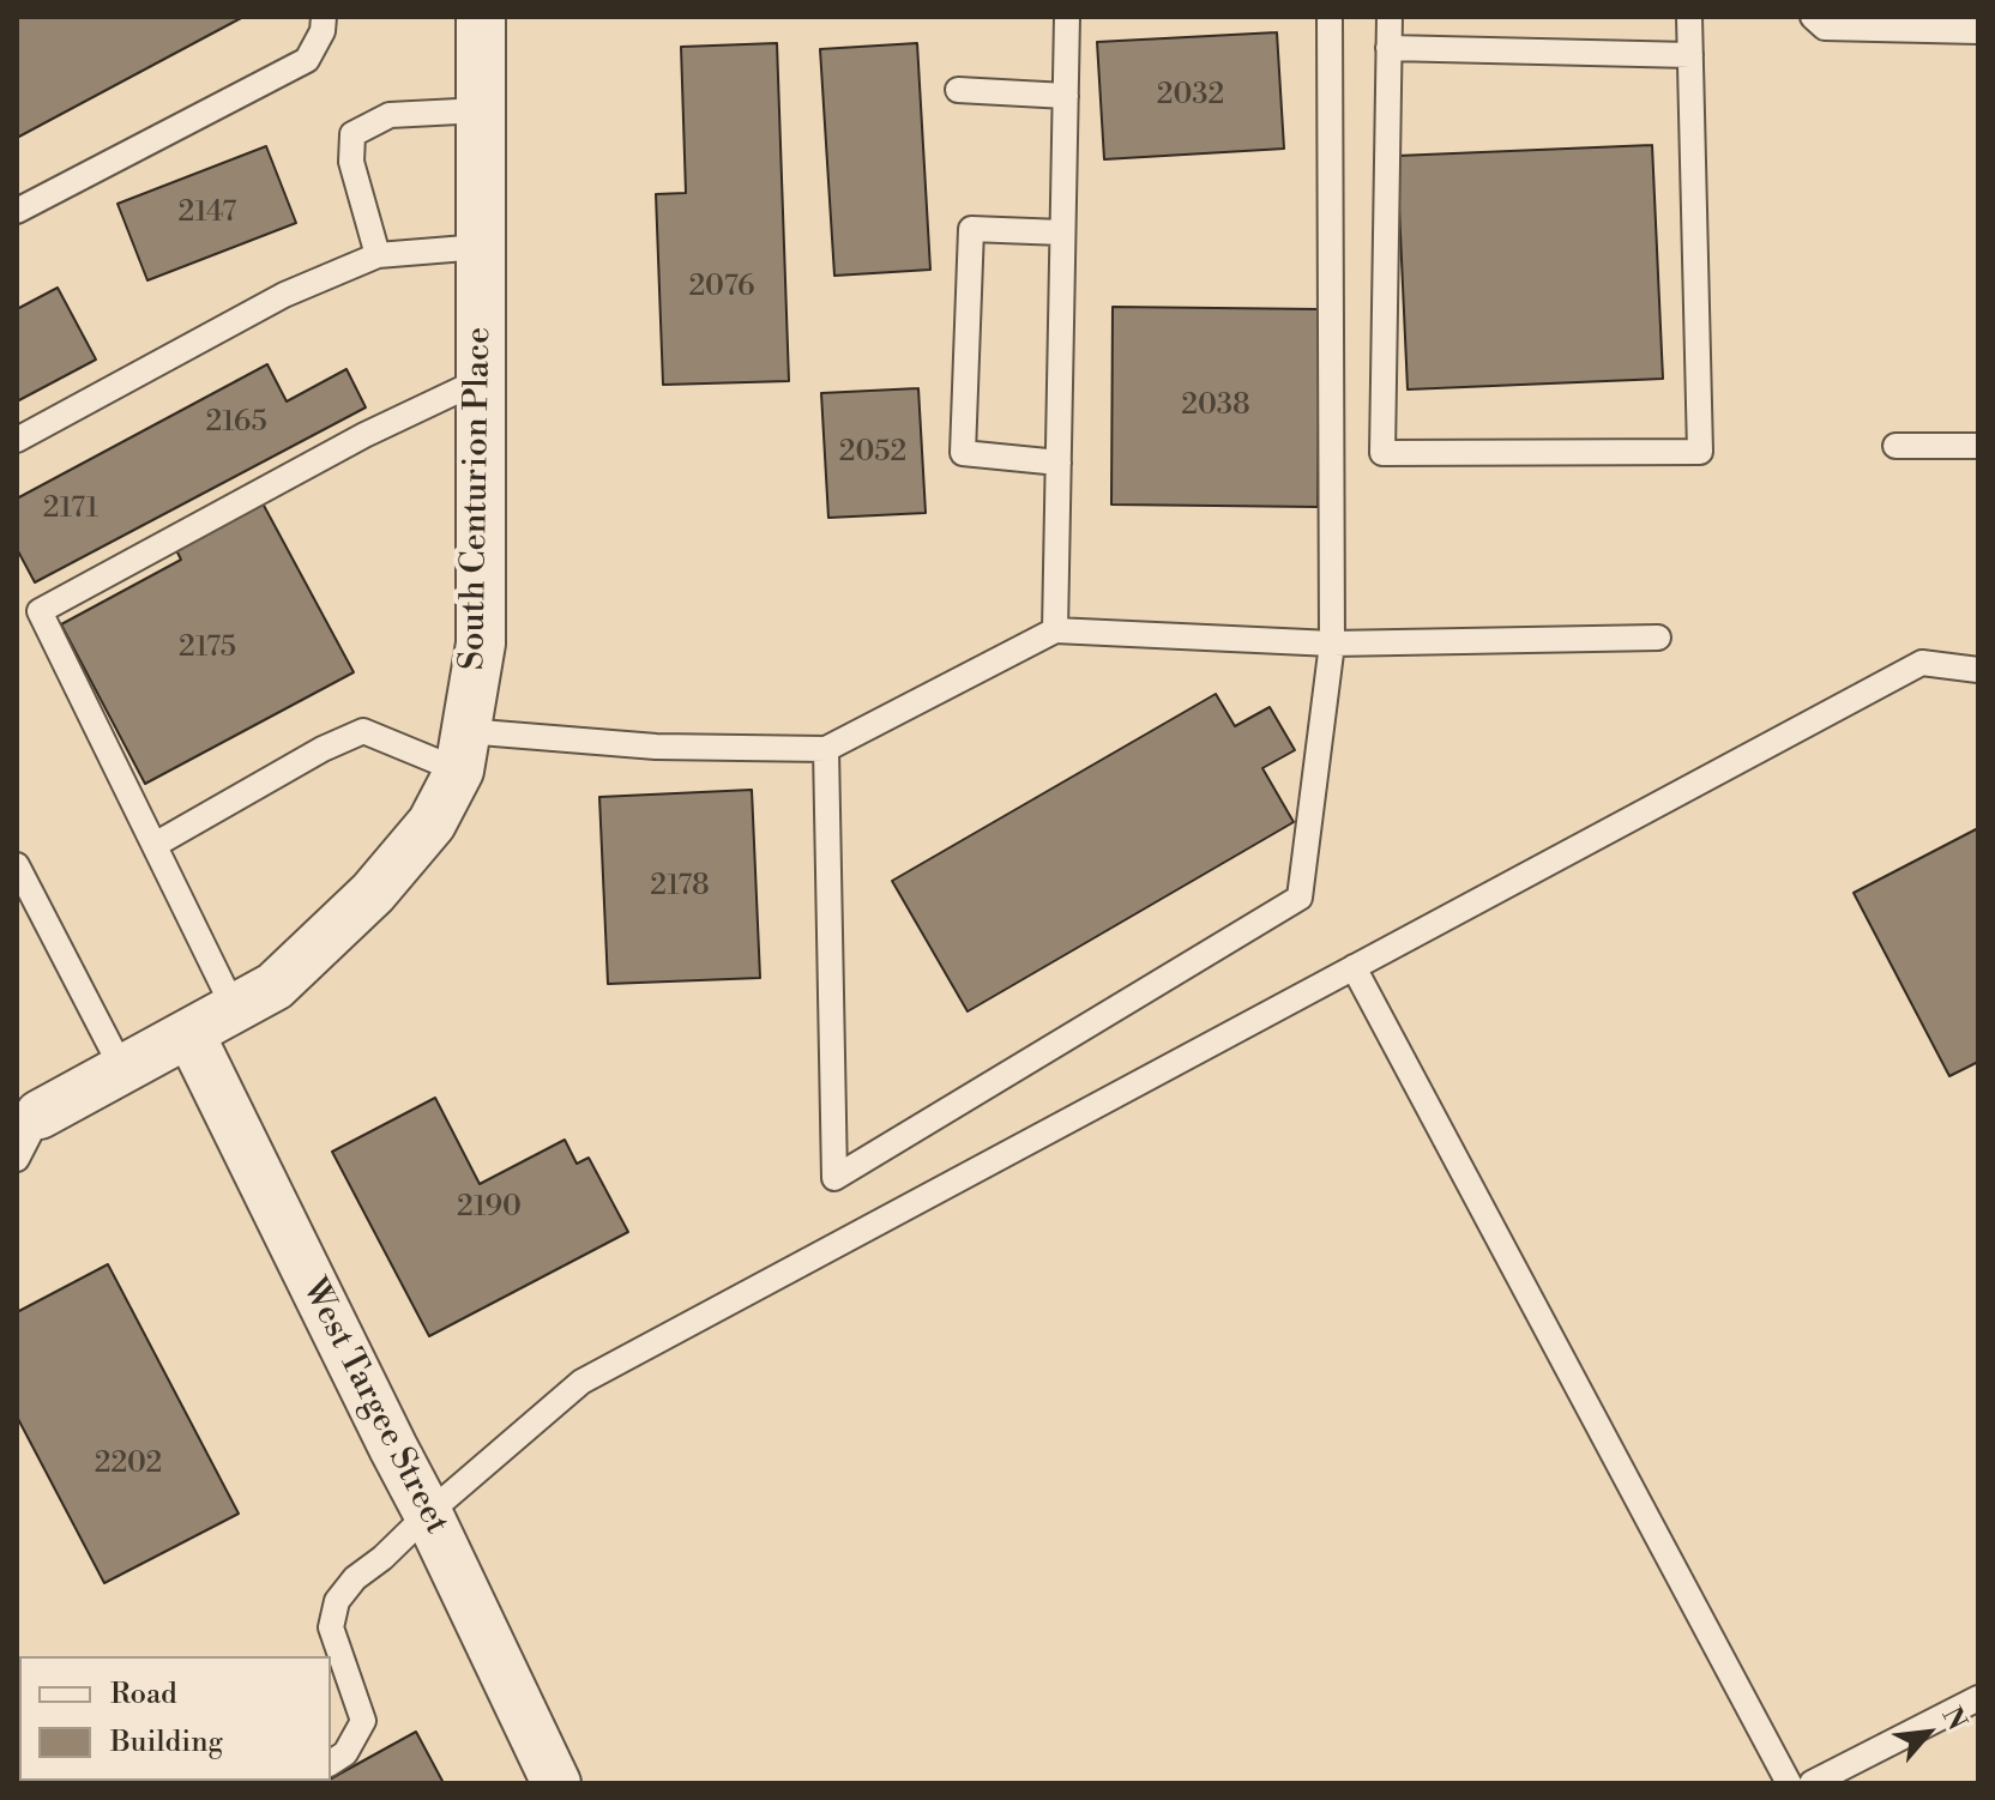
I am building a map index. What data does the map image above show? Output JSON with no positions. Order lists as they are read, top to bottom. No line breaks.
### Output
{"streets":{"street":["South Centurion Place","West Targee Street"]},"crossings":[["South Centurion Place","West Targee Street"]],"house_numbers":["2032","2147","2076","2038","2165","2052","2171","2175","2178","2190","2202"],"legend":["Road","Building"],"north":"top right"}
